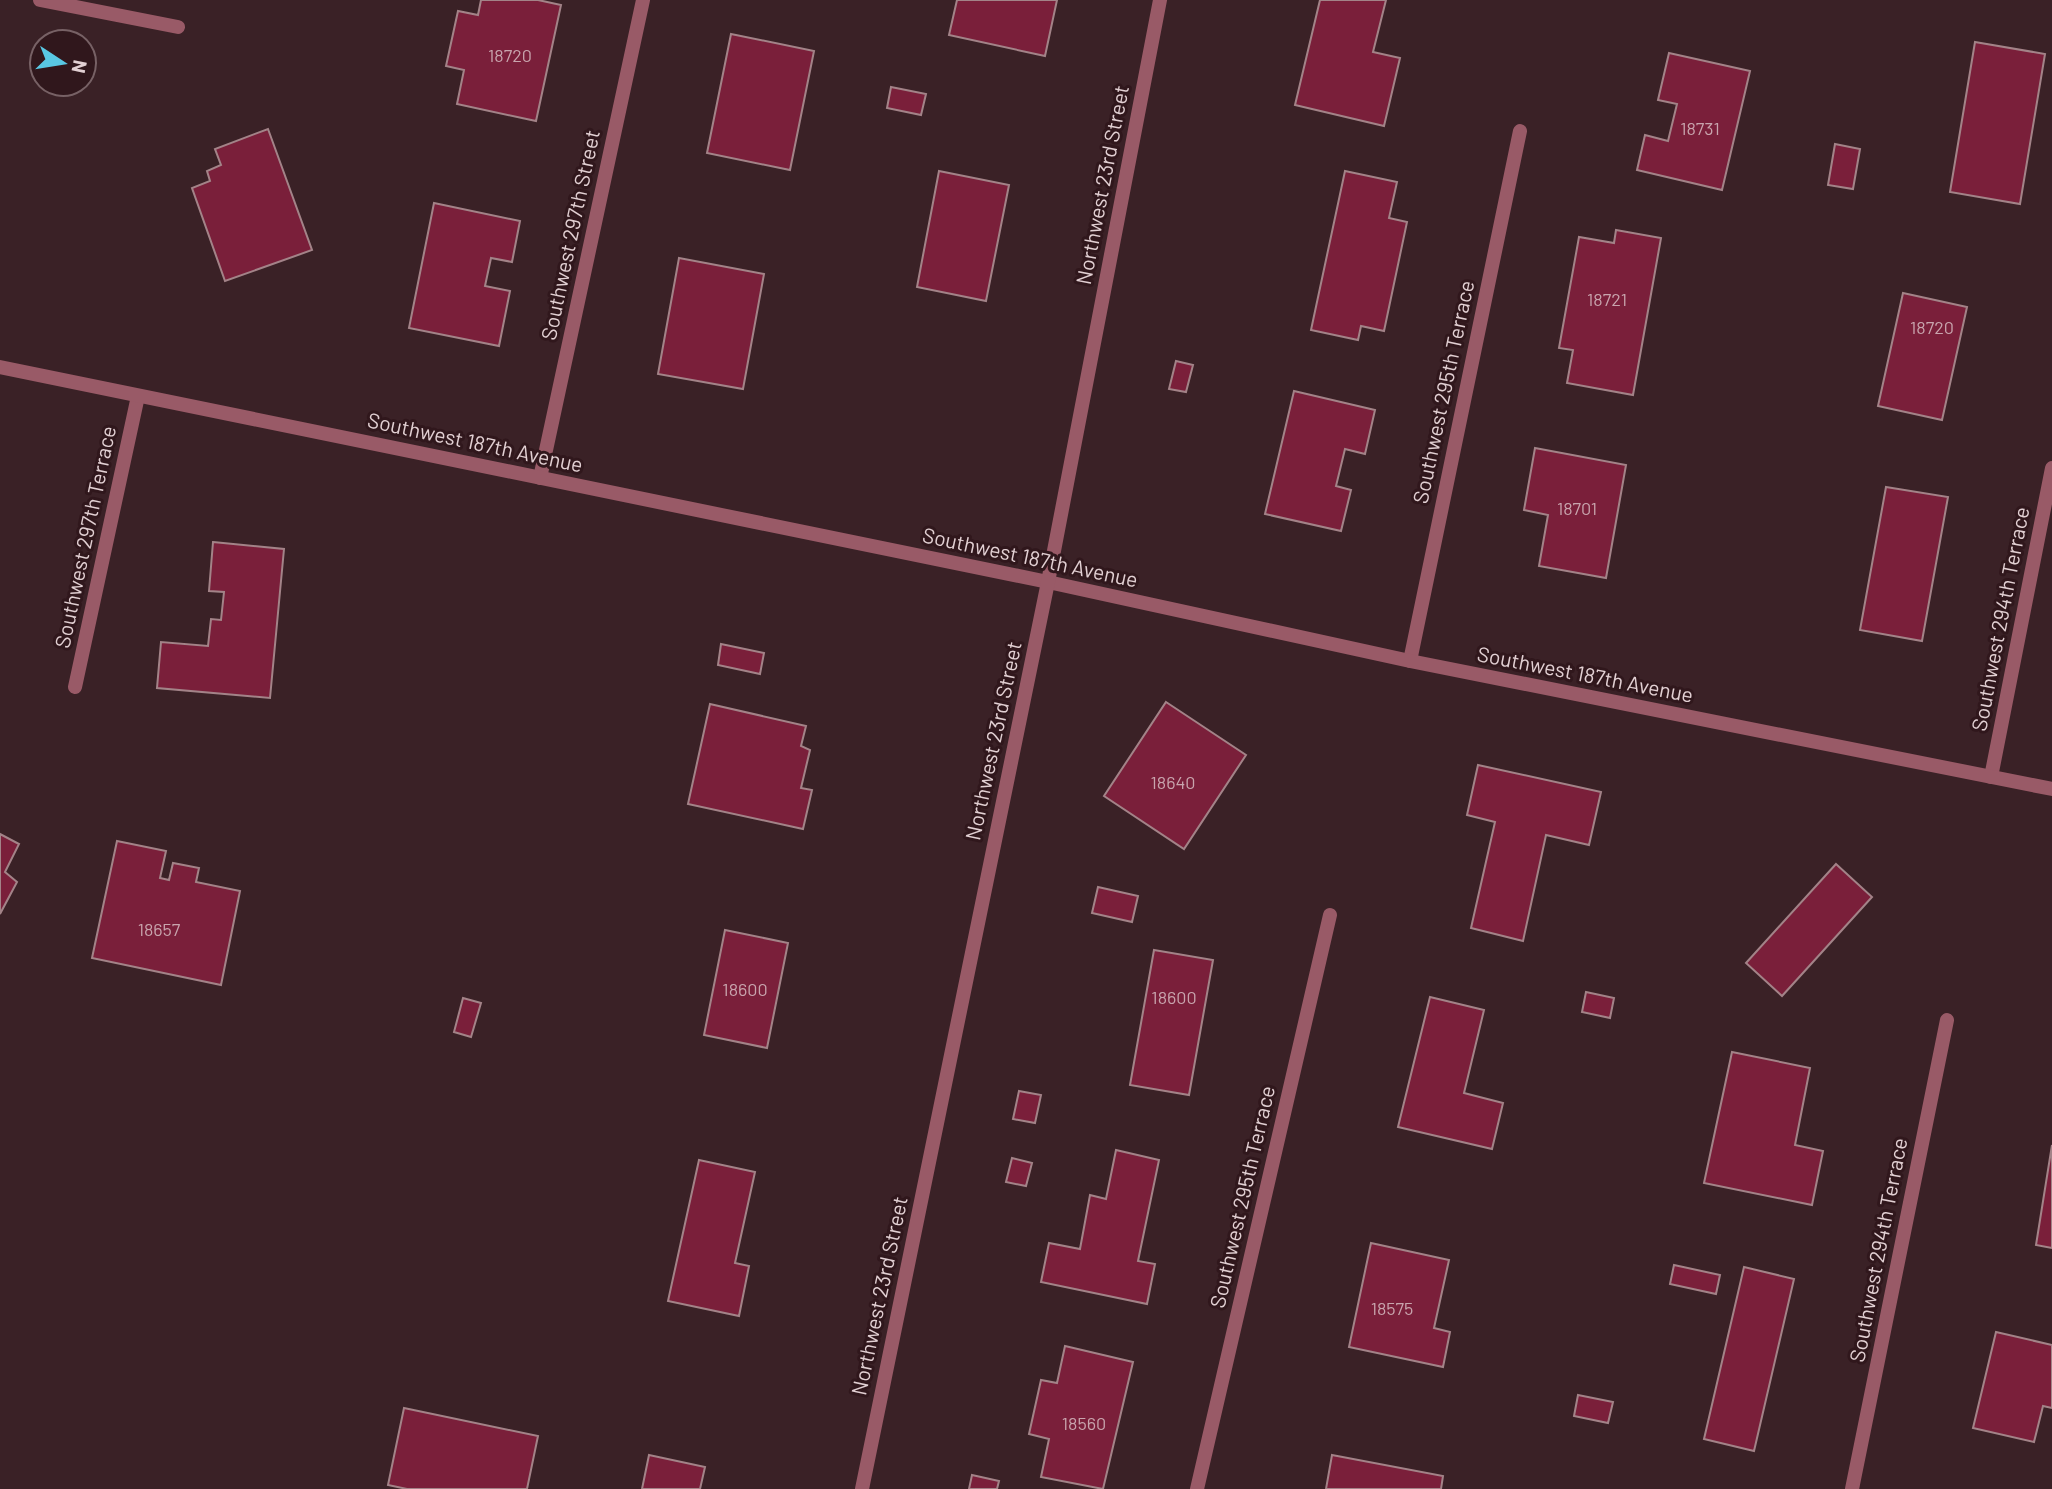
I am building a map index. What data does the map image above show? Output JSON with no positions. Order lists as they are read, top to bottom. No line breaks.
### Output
{"streets":{"street":["Northwest 23rd Street","Southwest 297th Street","Southwest 295th Terrace","Southwest 187th Avenue","Southwest 297th Terrace","Southwest 294th Terrace"]},"crossings":[["Northwest 23rd Street","Southwest 187th Avenue"],["Southwest 297th Street","Southwest 187th Avenue"],["Southwest 295th Terrace","Southwest 187th Avenue"],["Southwest 187th Avenue","Southwest 297th Terrace"],["Southwest 187th Avenue","Southwest 294th Terrace"]],"house_numbers":["18720","18731","18721","18720","18701","18640","18657","18600","18600","18575","18560"],"north":"right"}
